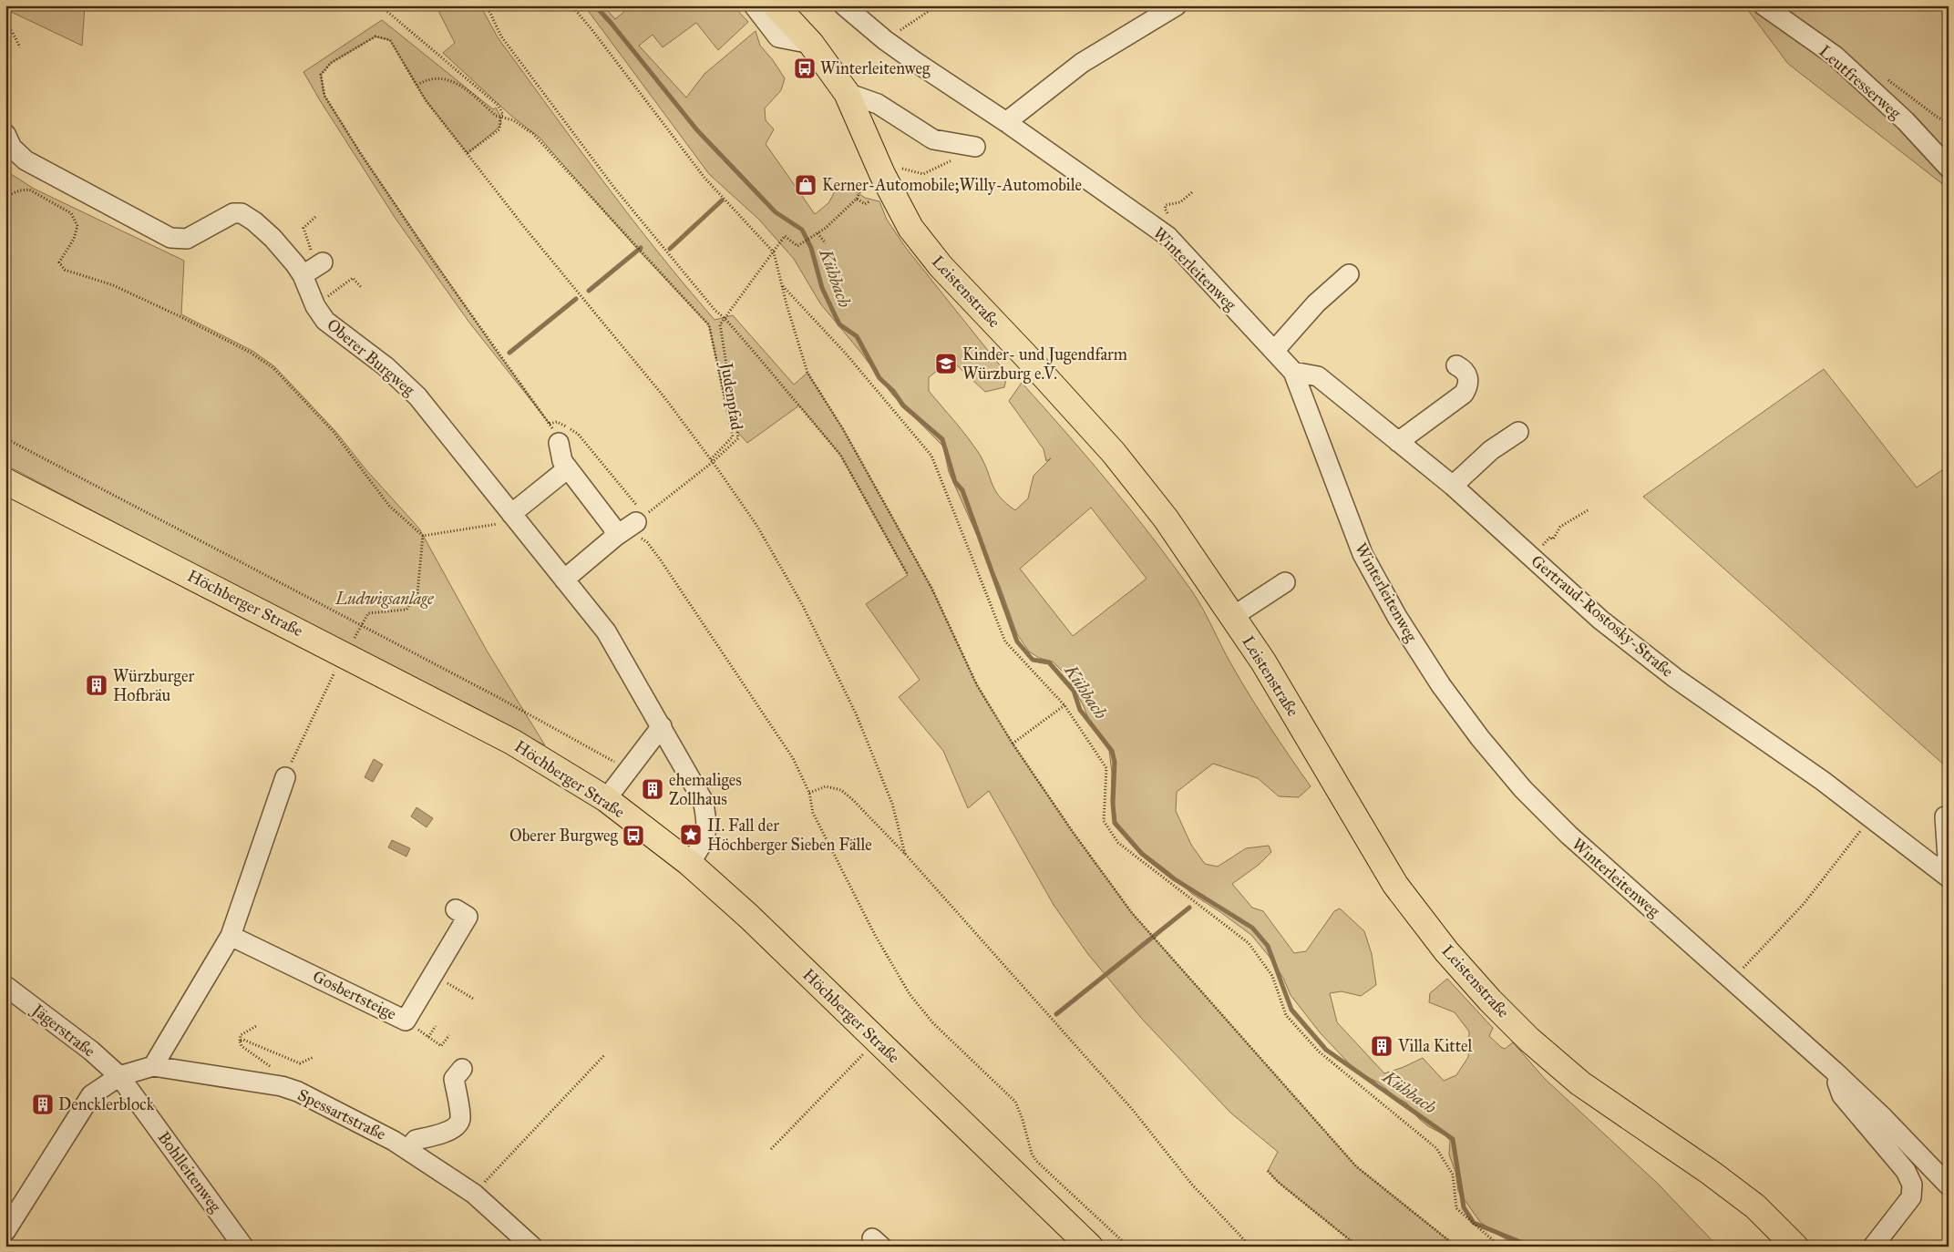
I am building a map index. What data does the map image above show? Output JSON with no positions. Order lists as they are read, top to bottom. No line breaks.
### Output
{"streets":{"main road":["Leistenstraße","Höchberger Straße"],"street":["Leutfresserweg","Winterleitenweg","Oberer Burgweg","Gertraud-Rostosky-Straße","Gosbertsteige","Jägerstraße","Spessartstraße","Bohlleitenweg"],"path":["Judenpfad"]},"crossings":[["Winterleitenweg","Gertraud-Rostosky-Straße"],["Oberer Burgweg","Höchberger Straße"],["Jägerstraße","Spessartstraße"],["Jägerstraße","Bohlleitenweg"],["Spessartstraße","Bohlleitenweg"]],"water":["Kühbach"],"parks":["Ludwigsanlage"],"places":{"bus stop":["Winterleitenweg","Oberer Burgweg"],"shop":["Kerner-Automobile;Willy-Automobile"],"school or university":["Kinder- und Jugendfarm Würzburg e.V."],"building":["Würzburger Hofbräu","ehemaliges Zollhaus","Villa Kittel","Dencklerblock"],"place":["II. Fall der Höchberger Sieben Fälle"]}}
